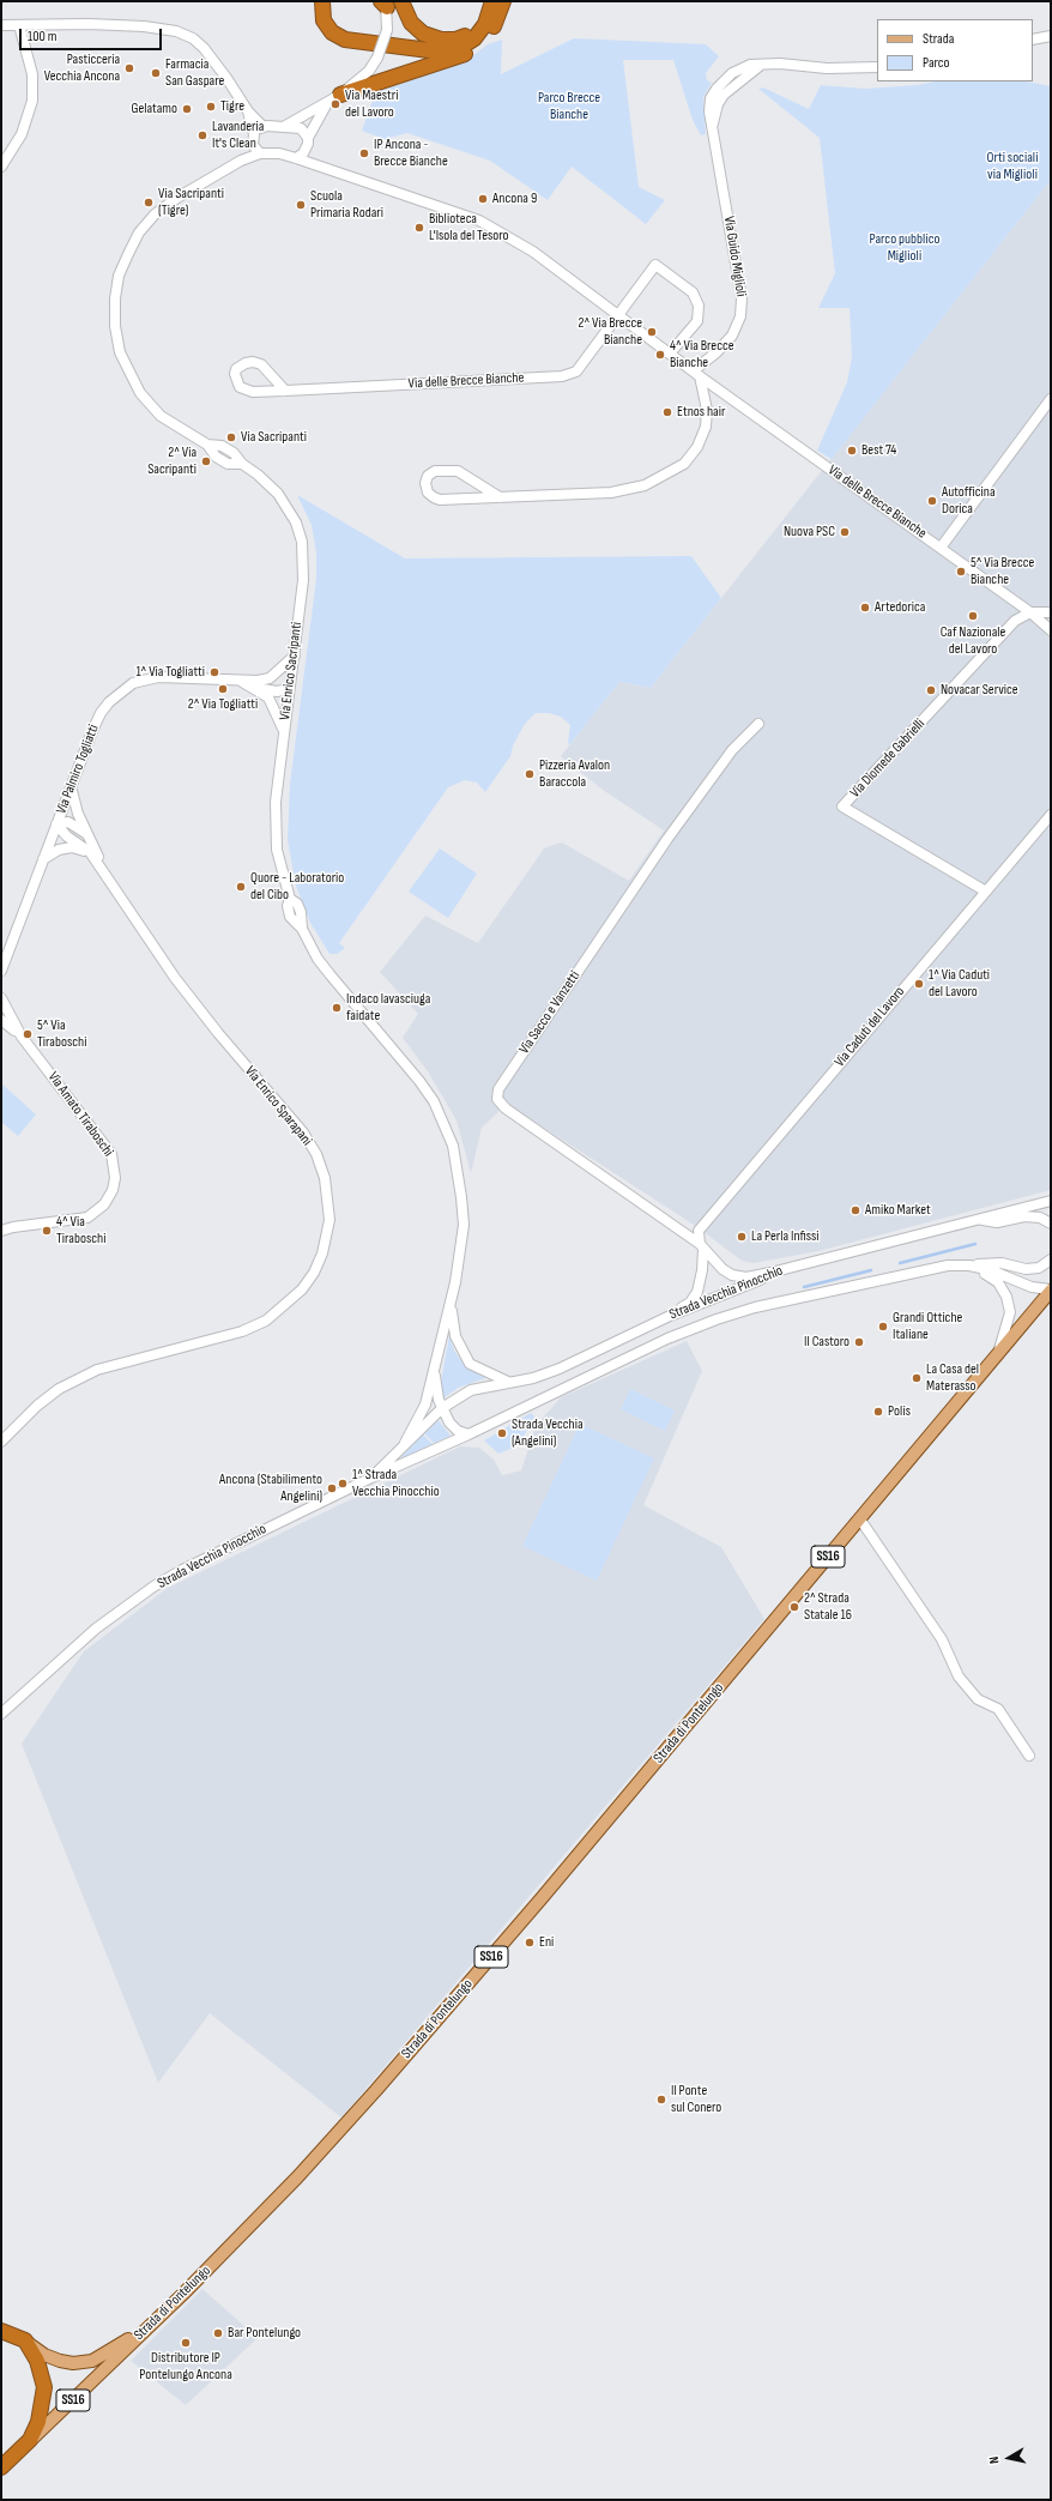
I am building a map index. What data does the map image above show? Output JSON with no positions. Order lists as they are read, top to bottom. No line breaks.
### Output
{"streets":{"highway":["SS16","Strada di Pontelungo"],"street":["Via Guido Miglioli","Via delle Brecce Bianche","Via Enrico Sacripanti","Via Diomede Gabrielli","Via Palmiro Togliatti","Via Sacco e Vanzetti","Via Caduti del Lavoro","Via Enrico Sparapani","Via Amato Tiraboschi","Strada Vecchia Pinocchio"]},"crossings":[["Via Guido Miglioli","Via delle Brecce Bianche"],["Via delle Brecce Bianche","Via Enrico Sacripanti"],["Via delle Brecce Bianche","Via Diomede Gabrielli"],["Via Enrico Sacripanti","Via Palmiro Togliatti"],["Via Enrico Sacripanti","Strada Vecchia Pinocchio"],["Via Diomede Gabrielli","Via Caduti del Lavoro"],["Via Palmiro Togliatti","Via Enrico Sparapani"],["Via Sacco e Vanzetti","Via Caduti del Lavoro"],["Via Sacco e Vanzetti","Strada Vecchia Pinocchio"],["Strada Vecchia Pinocchio","Strada di Pontelungo"]],"parks":["Parco Brecce Bianche","Orti sociali via Miglioli","Parco pubblico Miglioli"],"places":["Pasticceria Vecchia Ancona","Farmacia San Gaspare","Via Maestri del Lavoro","Tigre","Gelatamo","Lavanderia It's Clean","IP Ancona - Brecce Bianche","Ancona 9","Via Sacripanti (Tigre)","Scuola Primaria Rodari","Biblioteca L'Isola del Tesoro","2^ Via Brecce Bianche","4^ Via Brecce Bianche","Etnos hair","Via Sacripanti","Best 74","2^ Via Sacripanti","Autofficina Dorica","Nuova PSC","5^ Via Brecce Bianche","Artedorica","Caf Nazionale del Lavoro","1^ Via Togliatti","2^ Via Togliatti","Novacar Service","Pizzeria Avalon Baraccola","Quore - Laboratorio del Cibo","1^ Via Caduti del Lavoro","Indaco lavasciuga faidate","5^ Via Tiraboschi","Amiko Market","4^ Via Tiraboschi","La Perla Infissi","Grandi Ottiche Italiane","Il Castoro","La Casa del Materasso","Polis","Strada Vecchia (Angelini)","1^ Strada Vecchia Pinocchio","Ancona (Stabilimento Angelini)","2^ Strada Statale 16","Eni","Il Ponte sul Conero","Bar Pontelungo","Distributore IP Pontelungo Ancona"],"legend":["Strada","Parco"],"scale_bar":"100 m","north":"left"}
